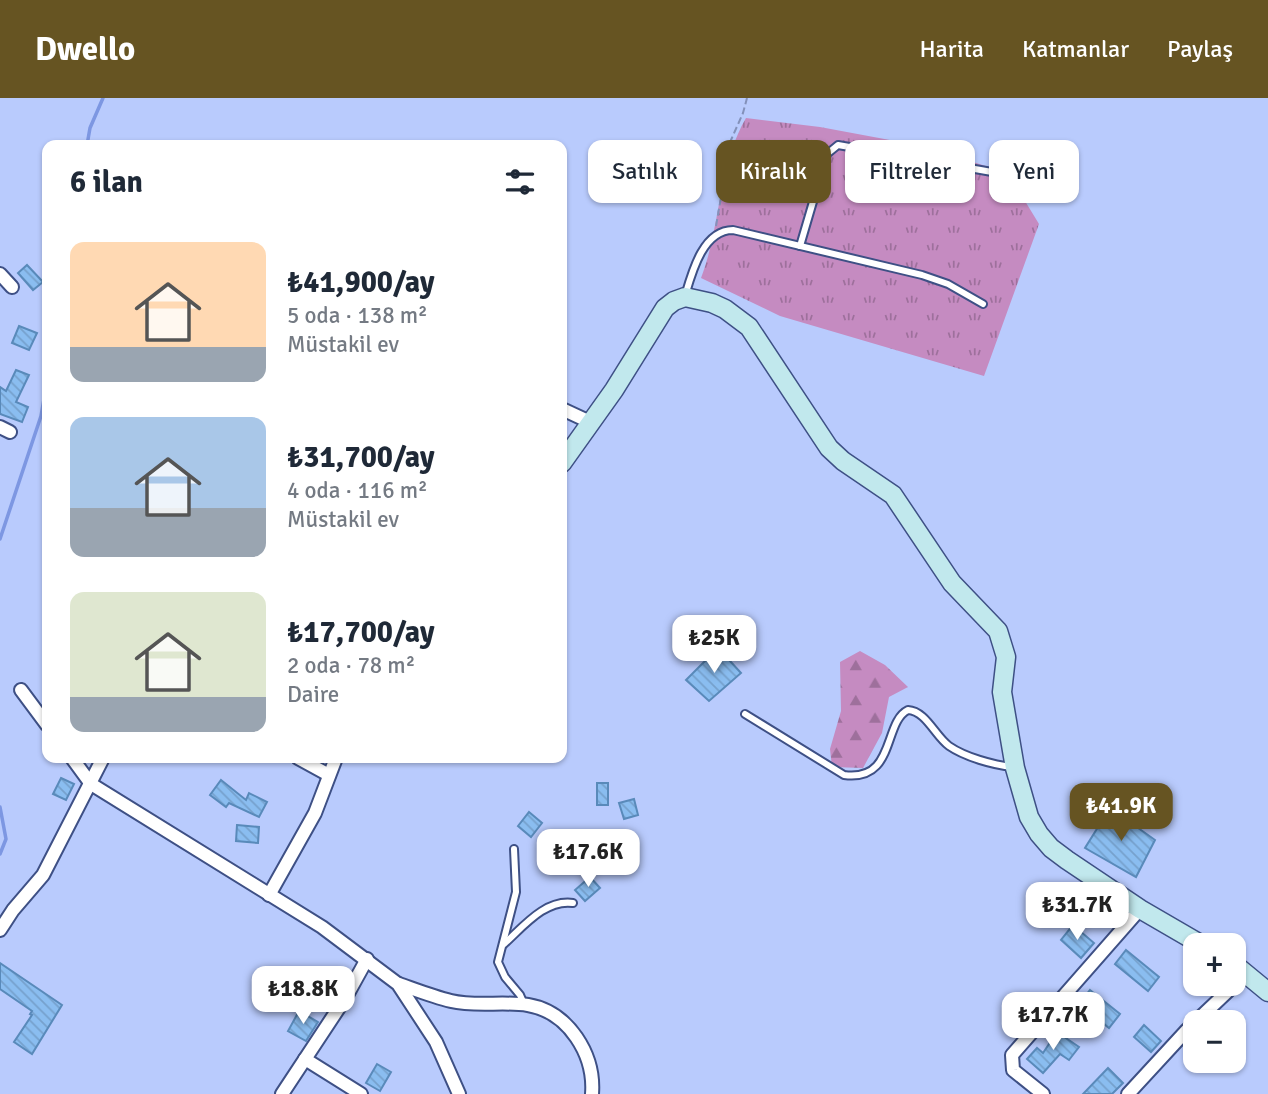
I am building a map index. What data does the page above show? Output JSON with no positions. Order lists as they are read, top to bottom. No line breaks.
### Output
{"page":{"header":"Dwello","nav":["Harita","Katmanlar","Paylaş"],"chip":["Satılık","Kiralık","Filtreler","Yeni"],"heading":"6 ilan","list":[{"name":"₺41,900/ay","note":"5 oda · 138 m² · Müstakil ev"},{"name":"₺31,700/ay","note":"4 oda · 116 m² · Müstakil ev"},{"name":"₺17,700/ay","note":"2 oda · 78 m² · Daire"}],"price":["₺25K","₺41.9K","₺17.6K","₺31.7K","₺18.8K","₺17.7K"],"map_buttons":["+","−"]}}
